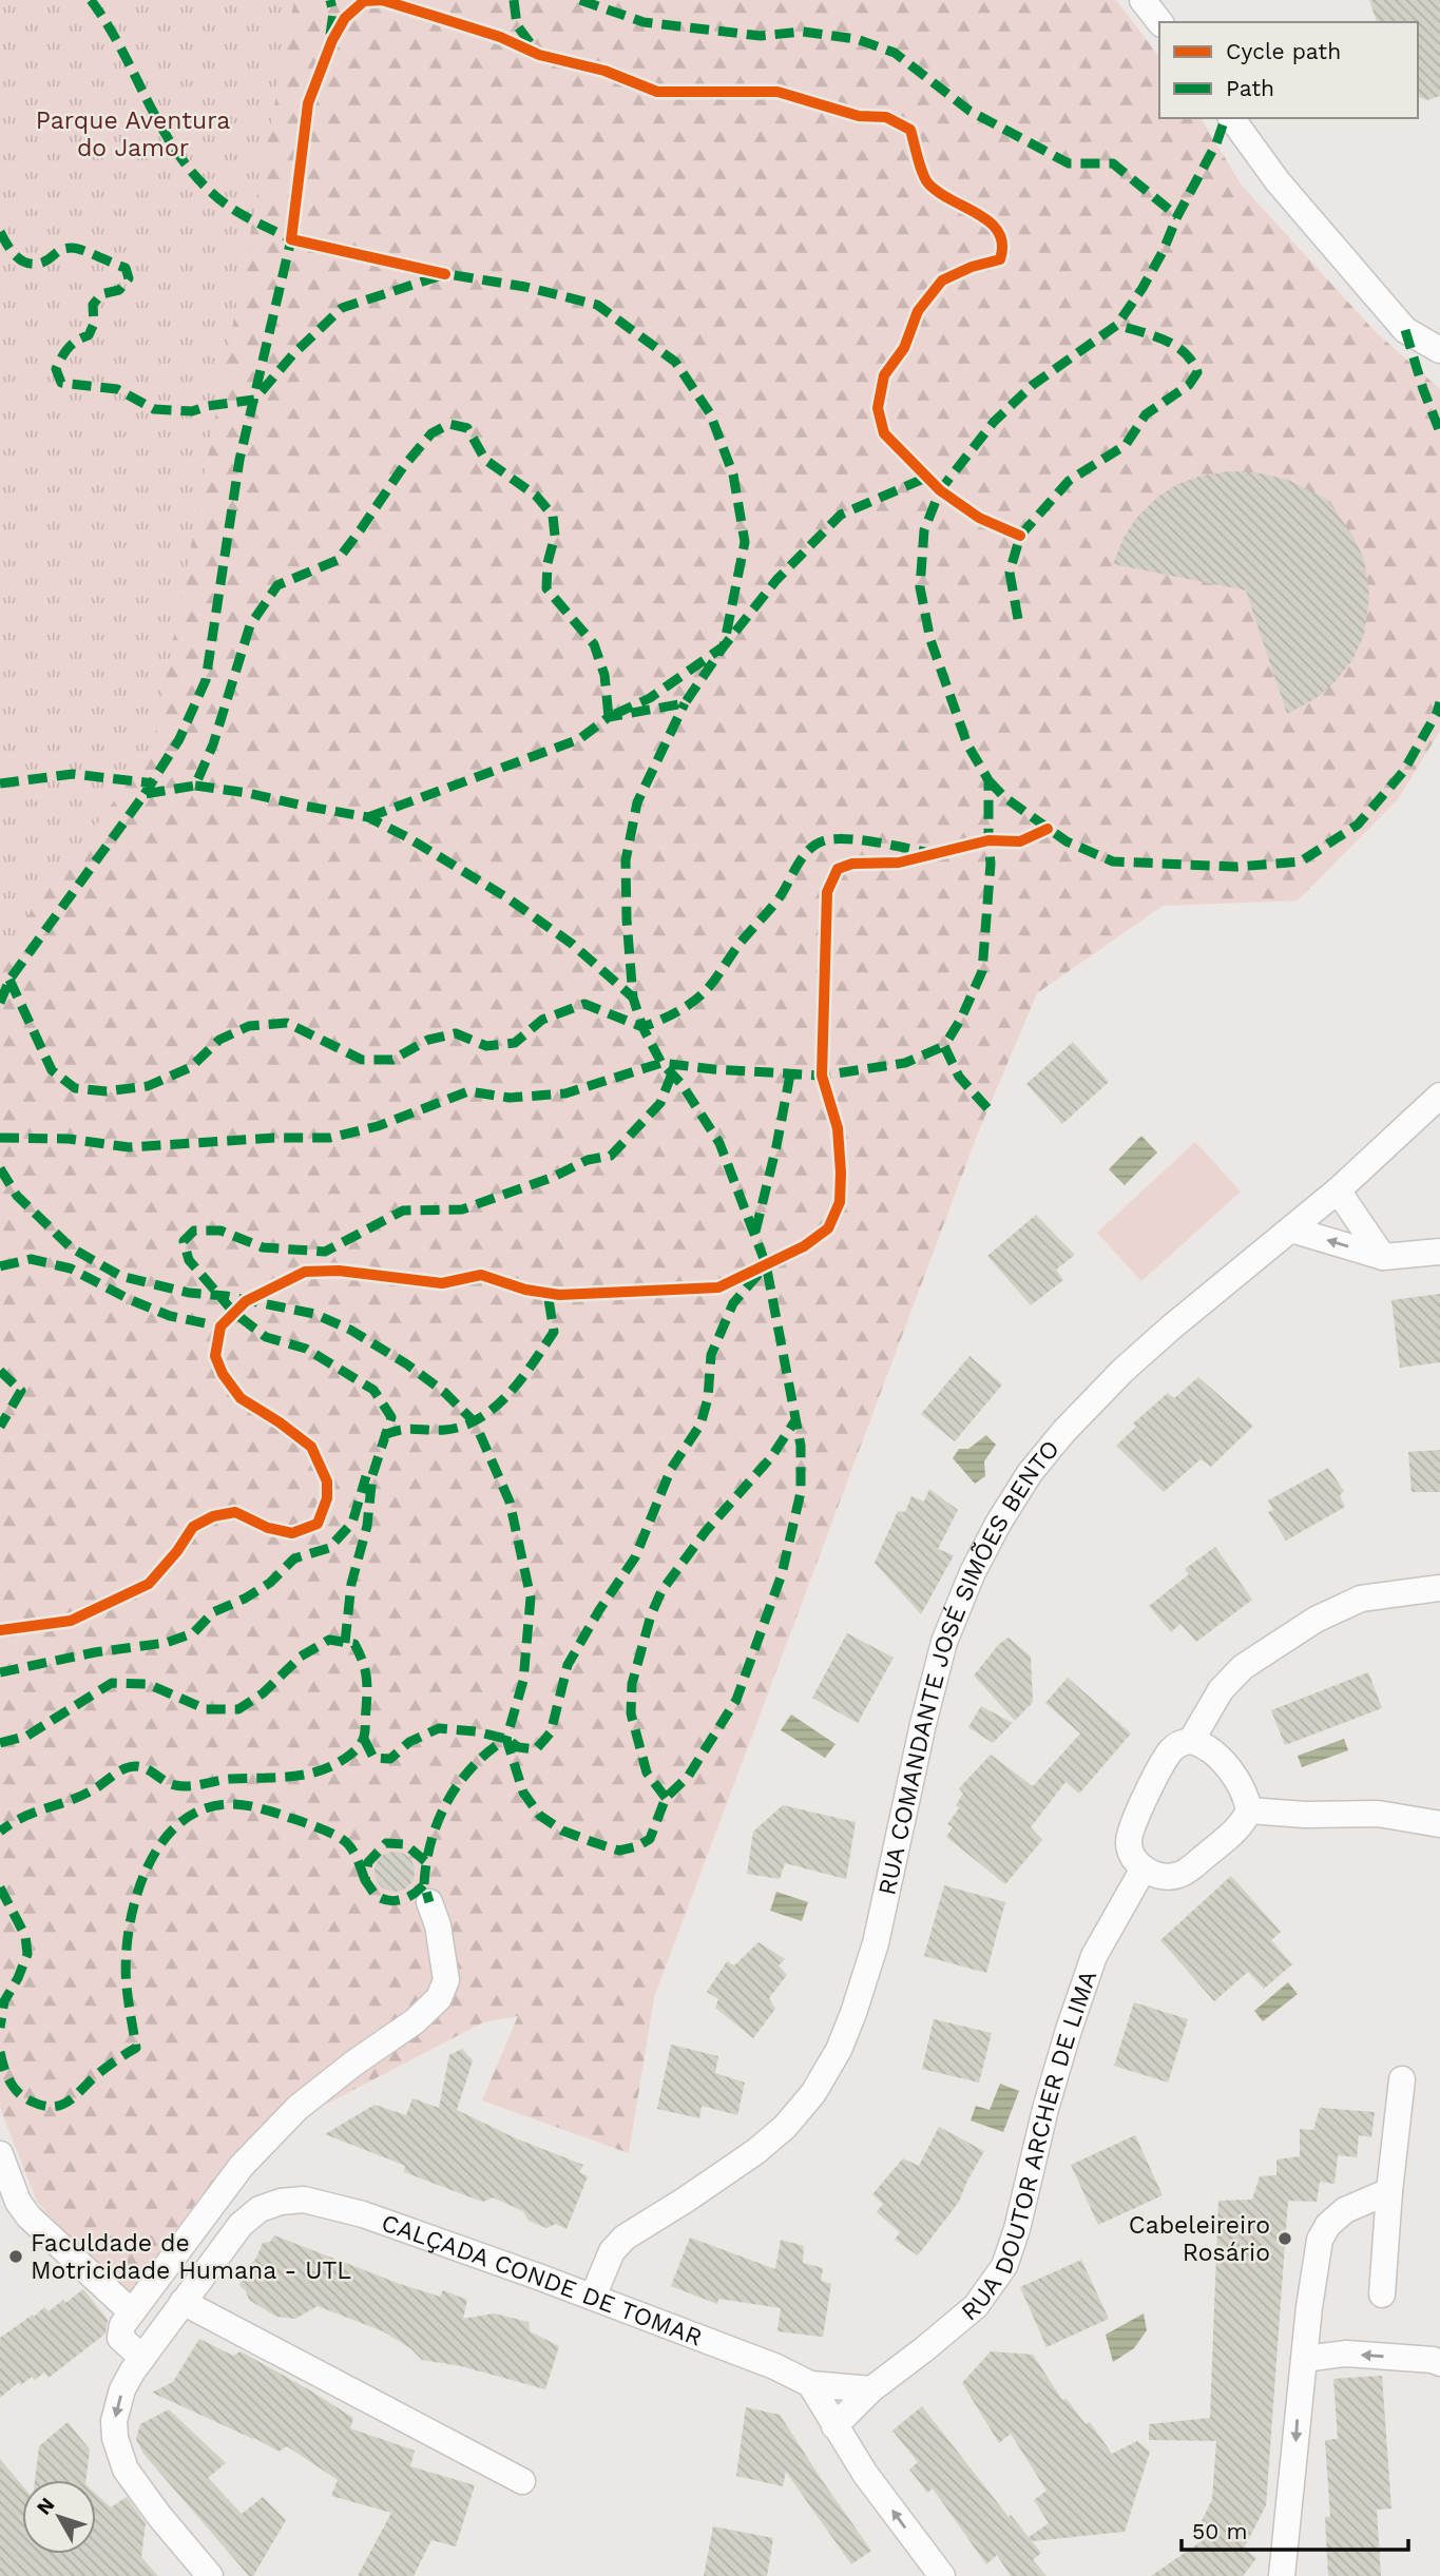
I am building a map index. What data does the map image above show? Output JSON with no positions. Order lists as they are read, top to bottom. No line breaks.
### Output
{"streets":{"street":["RUA COMANDANTE JOSÉ SIMÕES BENTO","RUA DOUTOR ARCHER DE LIMA","CALÇADA CONDE DE TOMAR"]},"crossings":[["RUA COMANDANTE JOSÉ SIMÕES BENTO","CALÇADA CONDE DE TOMAR"]],"parks":["Parque Aventura do Jamor"],"places":["Cabeleireiro Rosário","Faculdade de Motricidade Humana - UTL"],"legend":["Cycle path","Path"],"scale_bar":"50 m","north":"top left"}
